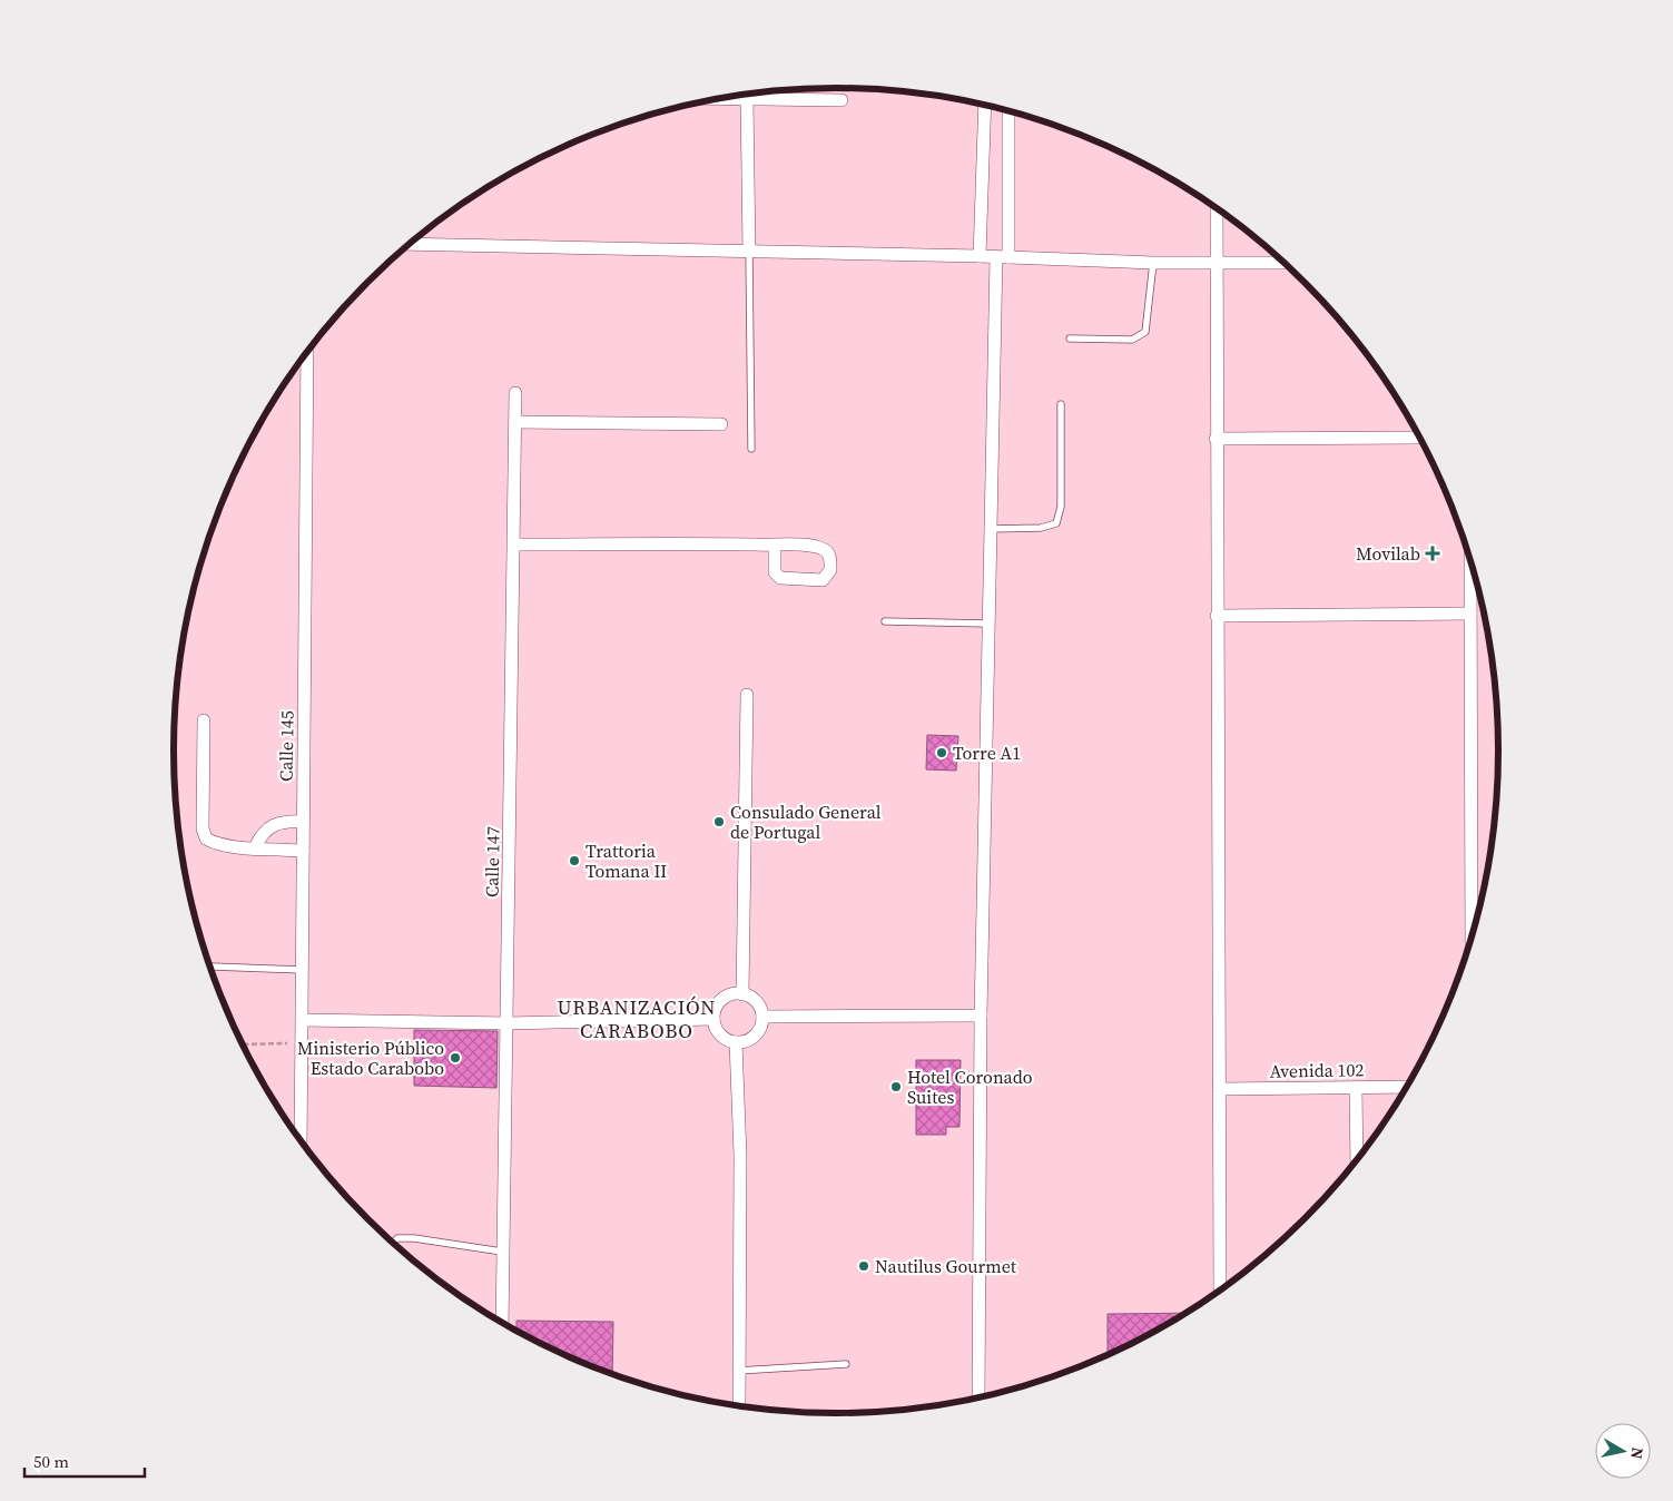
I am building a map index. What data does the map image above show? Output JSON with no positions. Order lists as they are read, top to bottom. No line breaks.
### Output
{"streets":{"street":["Calle 145","Calle 147","Avenida 102"]},"districts":["URBANIZACIÓN CARABOBO"],"places":{"health":["Movilab"],"other":["Torre A1","Consulado General de Portugal","Trattoria Tomana II","Ministerio Público Estado Carabobo","Hotel Coronado Suites","Nautilus Gourmet"]},"scale_bar":"50 m","north":"right"}
